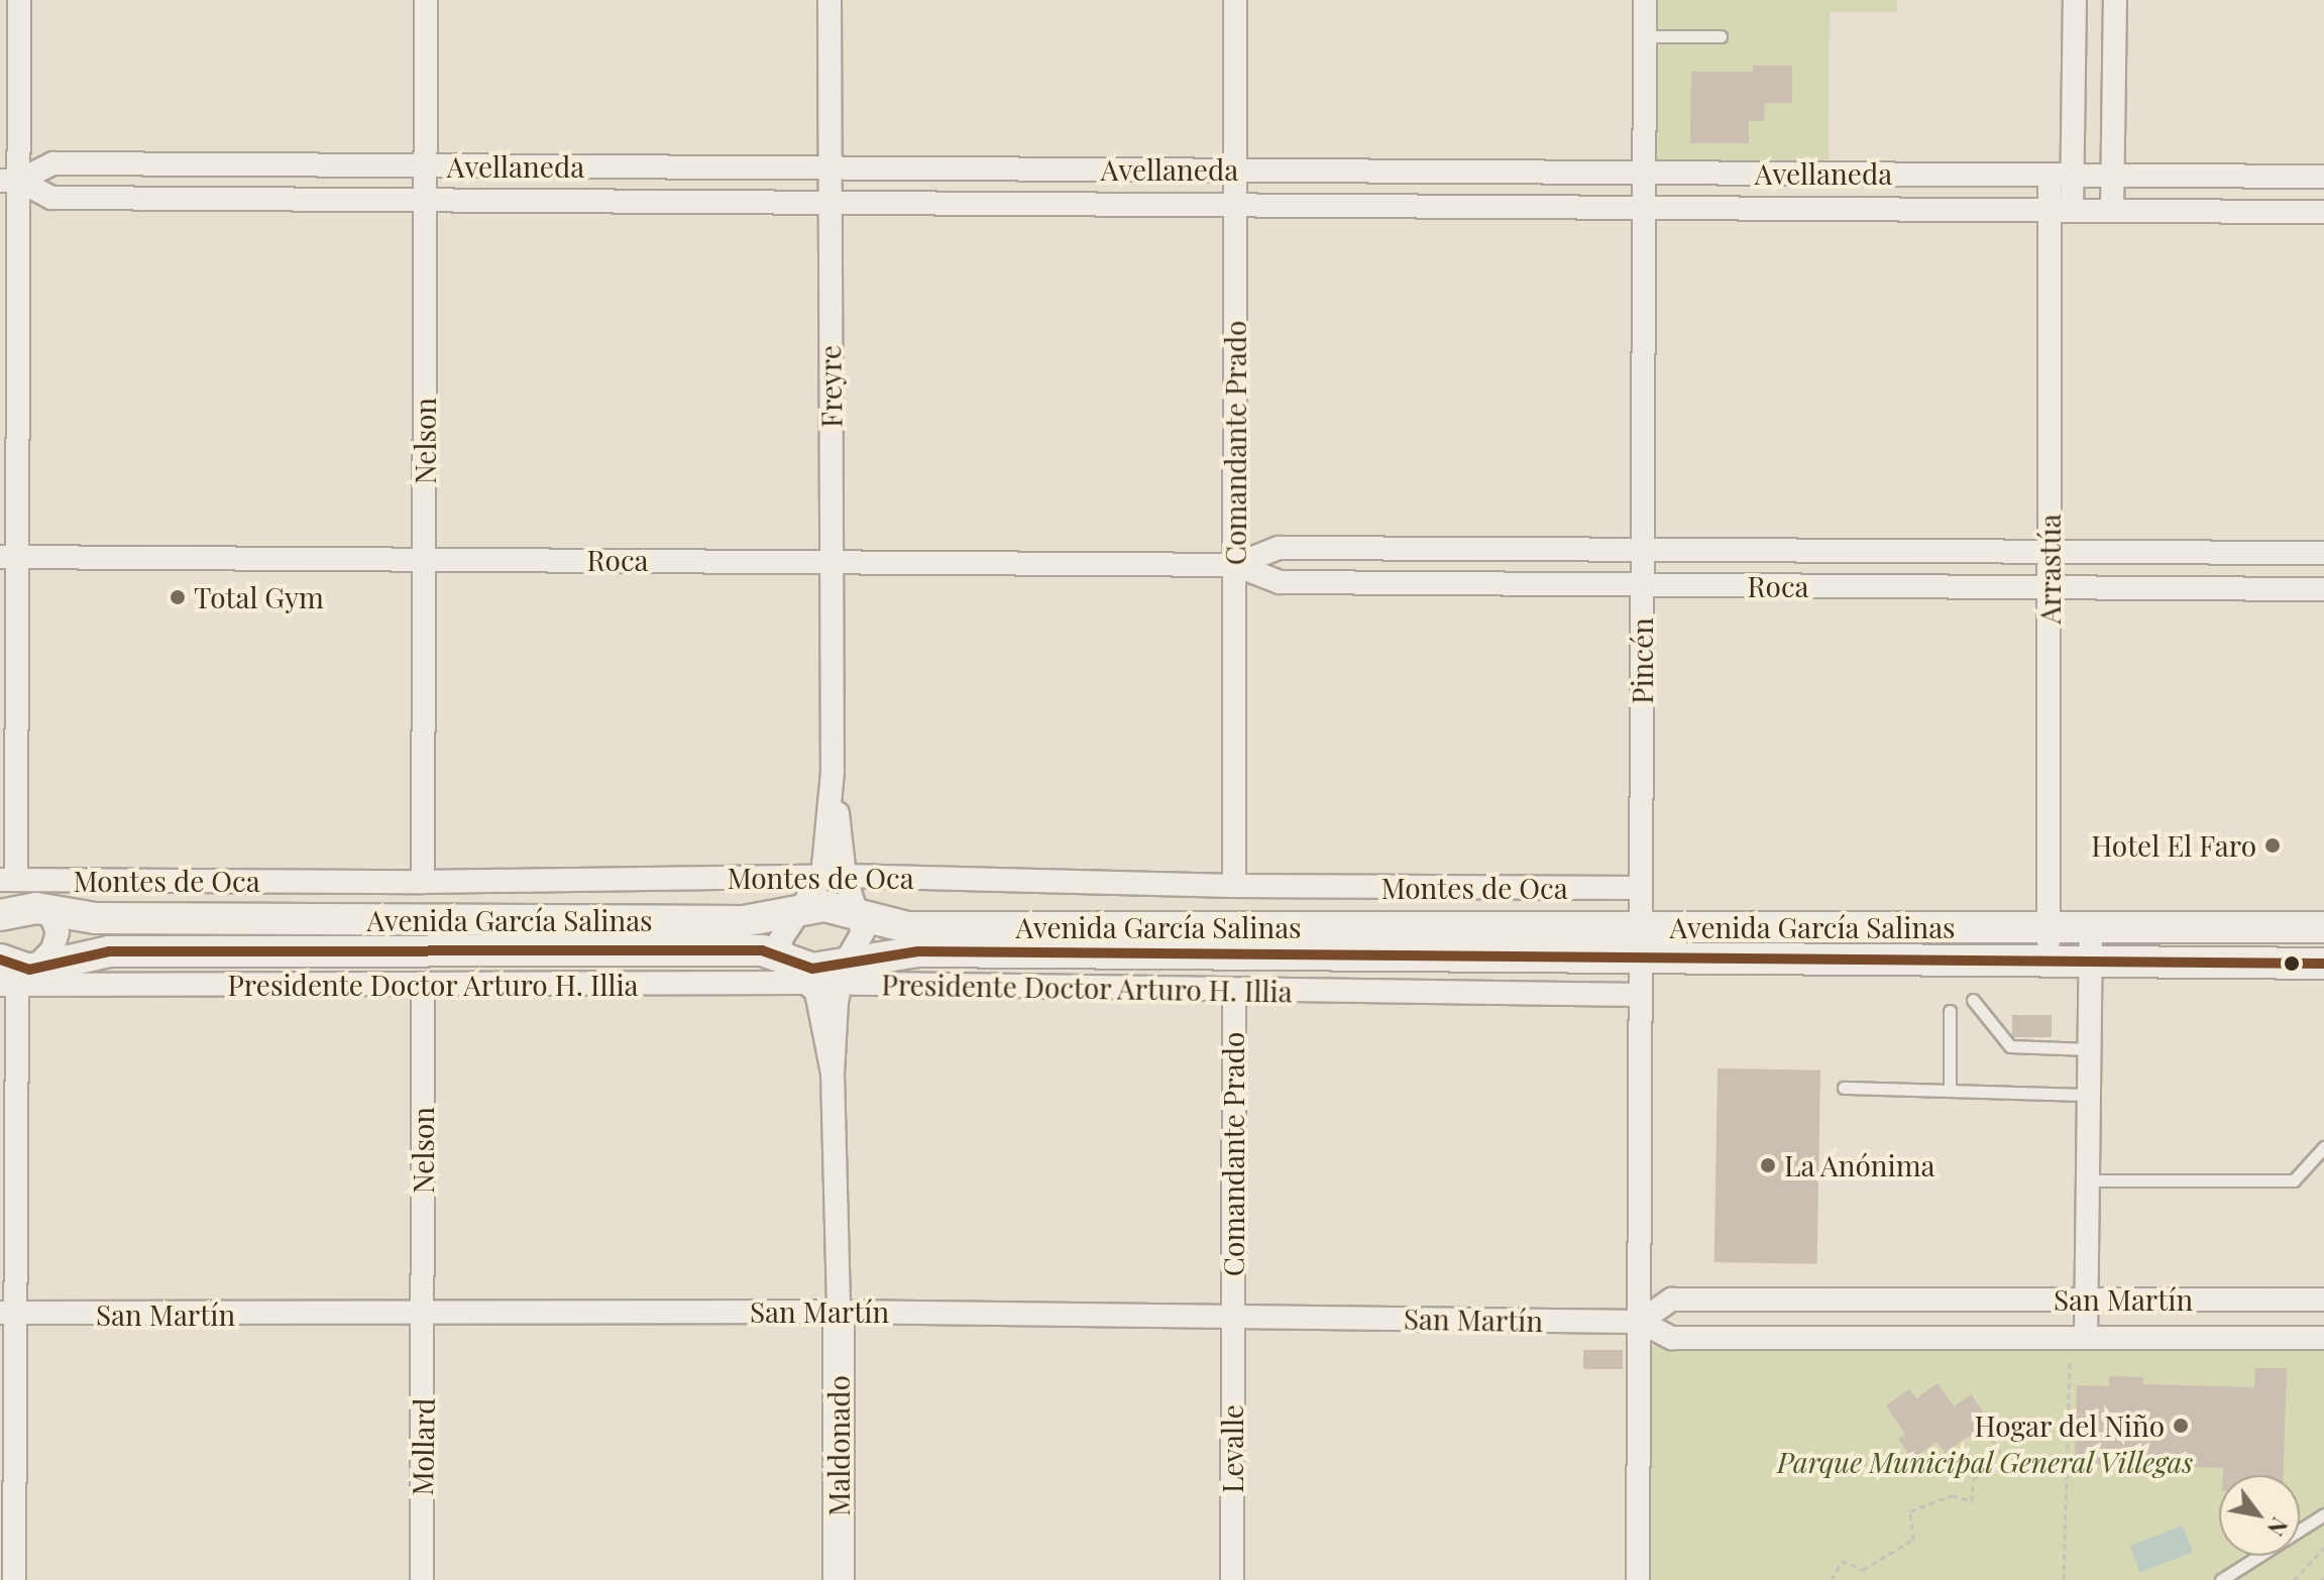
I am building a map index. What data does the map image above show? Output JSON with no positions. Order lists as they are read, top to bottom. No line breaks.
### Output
{"streets":{"main road":["Avenida García Salinas","Maldonado"],"street":["Avellaneda","Freyre","Nelson","Comandante Prado","Roca","Arrastúa","Pincén","Montes de Oca","Presidente Doctor Arturo H. Illia","San Martín","Mollard","Levalle"]},"crossings":[["Avellaneda","Freyre"],["Avellaneda","Nelson"],["Avellaneda","Comandante Prado"],["Avellaneda","Arrastúa"],["Avellaneda","Pincén"],["Freyre","Roca"],["Freyre","Montes de Oca"],["Freyre","Avenida García Salinas"],["Freyre","Presidente Doctor Arturo H. Illia"],["Nelson","Roca"],["Nelson","Montes de Oca"],["Nelson","Presidente Doctor Arturo H. Illia"],["Nelson","San Martín"],["Nelson","Mollard"],["Comandante Prado","Roca"],["Comandante Prado","Montes de Oca"],["Comandante Prado","Presidente Doctor Arturo H. Illia"],["Comandante Prado","San Martín"],["Comandante Prado","Levalle"],["Roca","Arrastúa"],["Roca","Pincén"],["Arrastúa","Avenida García Salinas"],["Pincén","Montes de Oca"],["Pincén","Avenida García Salinas"],["Pincén","Presidente Doctor Arturo H. Illia"],["Pincén","San Martín"],["Avenida García Salinas","Presidente Doctor Arturo H. Illia"],["San Martín","Maldonado"],["San Martín","Mollard"],["San Martín","Levalle"]],"parks":["Parque Municipal General Villegas"],"places":["Total Gym","Hotel El Faro","La Anónima","Hogar del Niño"],"north":"bottom right"}
